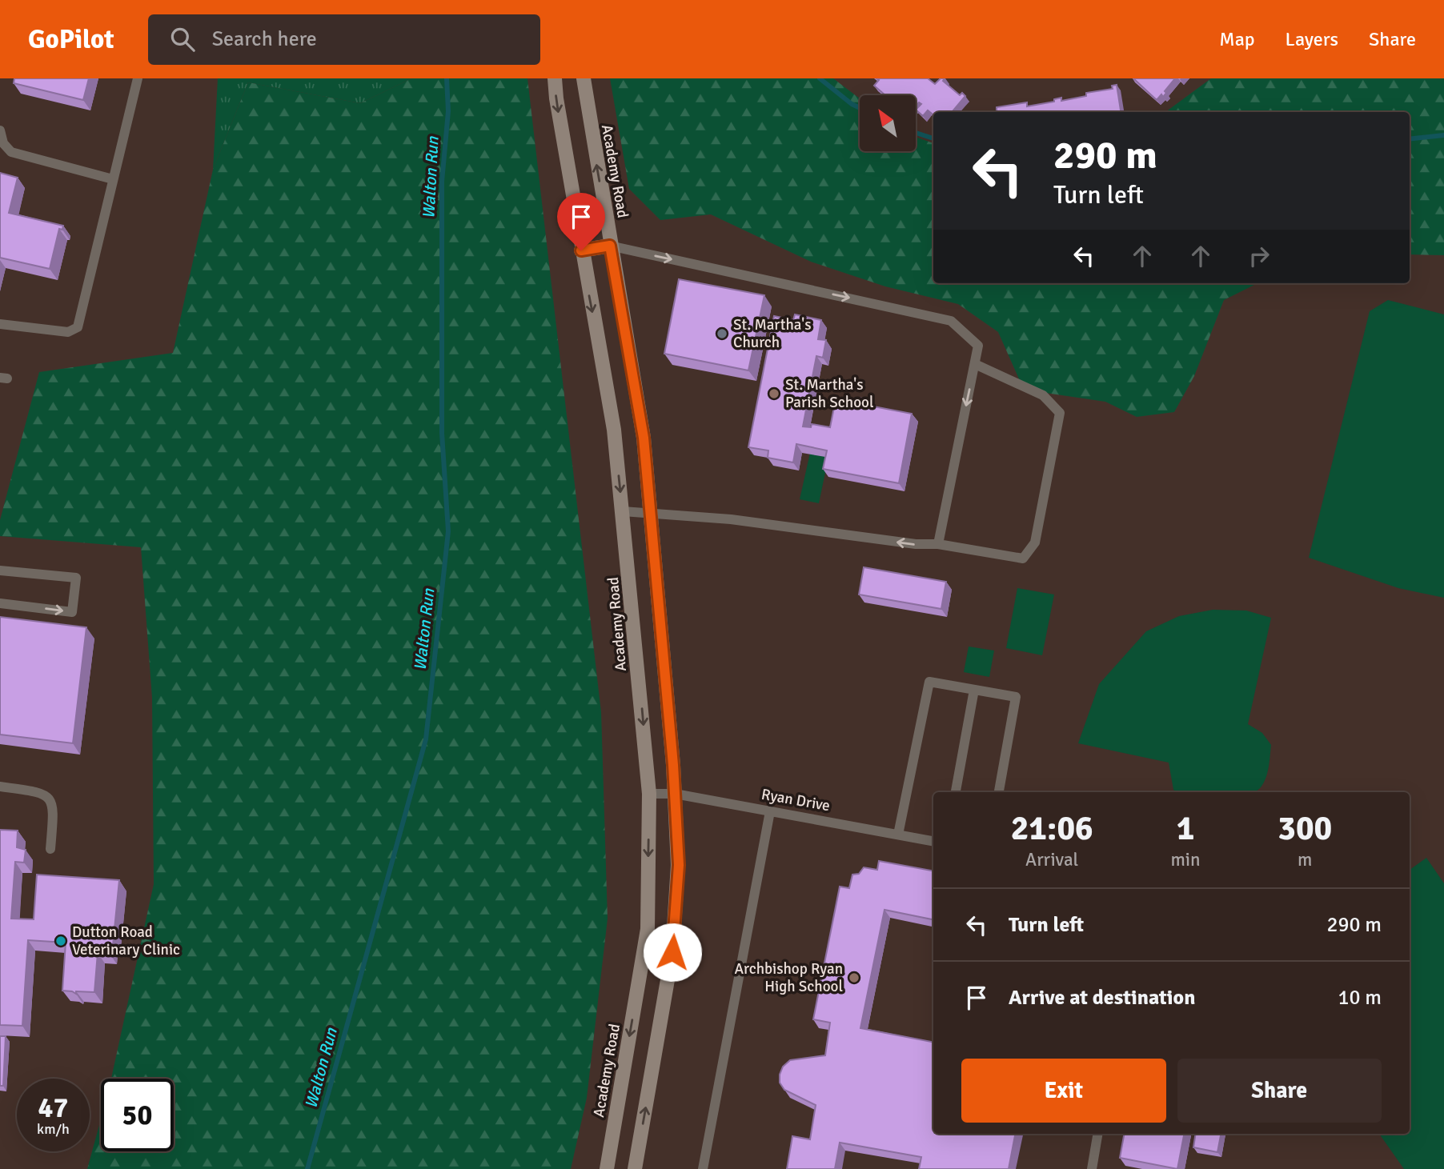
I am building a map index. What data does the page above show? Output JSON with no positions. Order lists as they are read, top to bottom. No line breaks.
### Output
{"streets":{"main road":["Academy Road"],"lane":["Ryan Drive"]},"crossings":[["Academy Road","Ryan Drive"]],"water":["Walton Run"],"places":["St. Martha's Church","St. Martha's Parish School","Dutton Road Veterinary Clinic","Archbishop Ryan High School"],"north":"top left","page":{"header":"GoPilot","search":"Search here","nav":["Map","Layers","Share"],"turn":["290 m","Turn left"],"eta":["21:06","Arrival","1","min","300","m"],"list":[{"name":"Turn left","value":"290 m"},{"name":"Arrive at destination","value":"10 m"}],"buttons":["Exit","Share"],"speed":"47 km/h","limit":"50"}}
